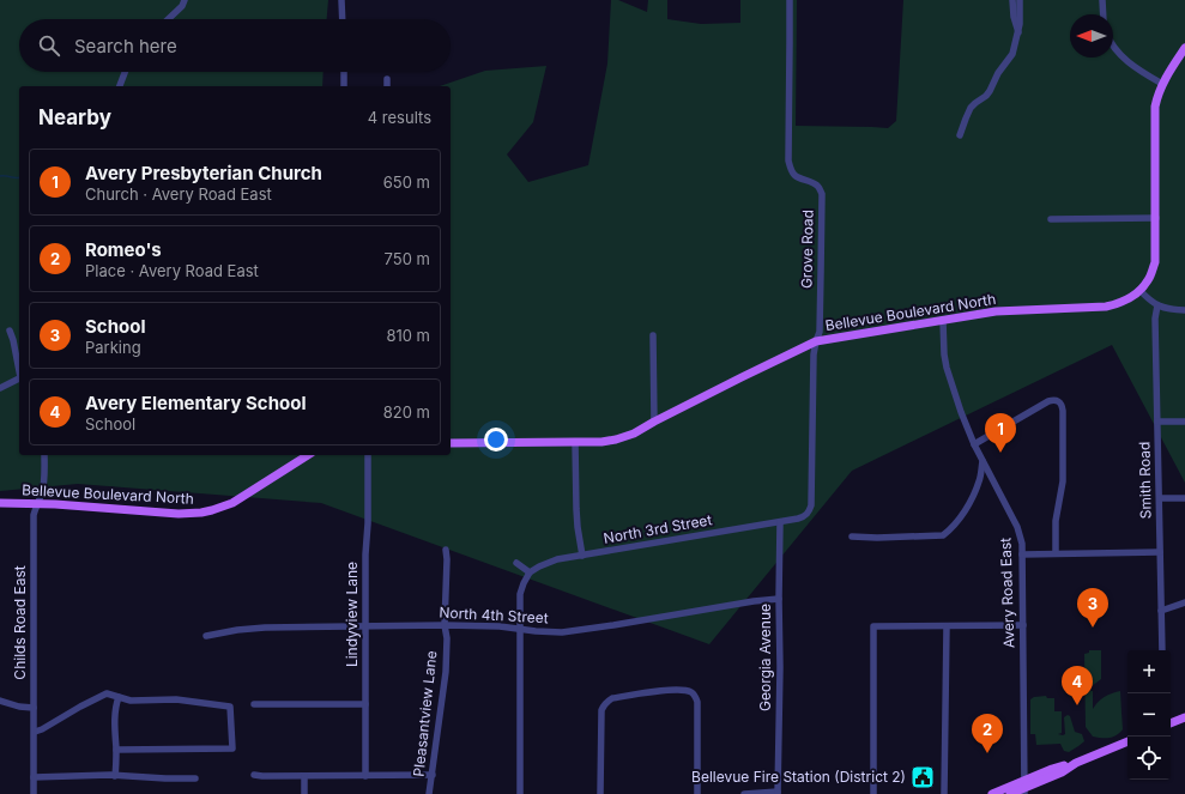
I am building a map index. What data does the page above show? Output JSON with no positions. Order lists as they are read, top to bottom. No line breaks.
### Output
{"streets":{"main road":["Bellevue Boulevard North"],"street":["Grove Road","Smith Road","North 3rd Street","Avery Road East","Lindyview Lane","North 4th Street","Childs Road East","Georgia Avenue","Pleasantview Lane"]},"crossings":[["Grove Road","Bellevue Boulevard North"],["Grove Road","North 3rd Street"],["Bellevue Boulevard North","Avery Road East"],["Bellevue Boulevard North","Childs Road East"],["North 3rd Street","Georgia Avenue"],["Lindyview Lane","North 4th Street"],["North 4th Street","Georgia Avenue"],["North 4th Street","Pleasantview Lane"]],"places":{"public building":["Bellevue Fire Station (District 2)"]},"north":"left","page":{"search":"Search here","heading":["Nearby","4 results"],"list":[{"mark":"1","name":"Avery Presbyterian Church","note":"Church · Avery Road East","value":"650 m"},{"mark":"2","name":"Romeo's","note":"Place · Avery Road East","value":"750 m"},{"mark":"3","name":"School","note":"Parking","value":"810 m"},{"mark":"4","name":"Avery Elementary School","note":"School","value":"820 m"}],"pins":["1","3","4","2"],"map_buttons":["+","−"]}}
